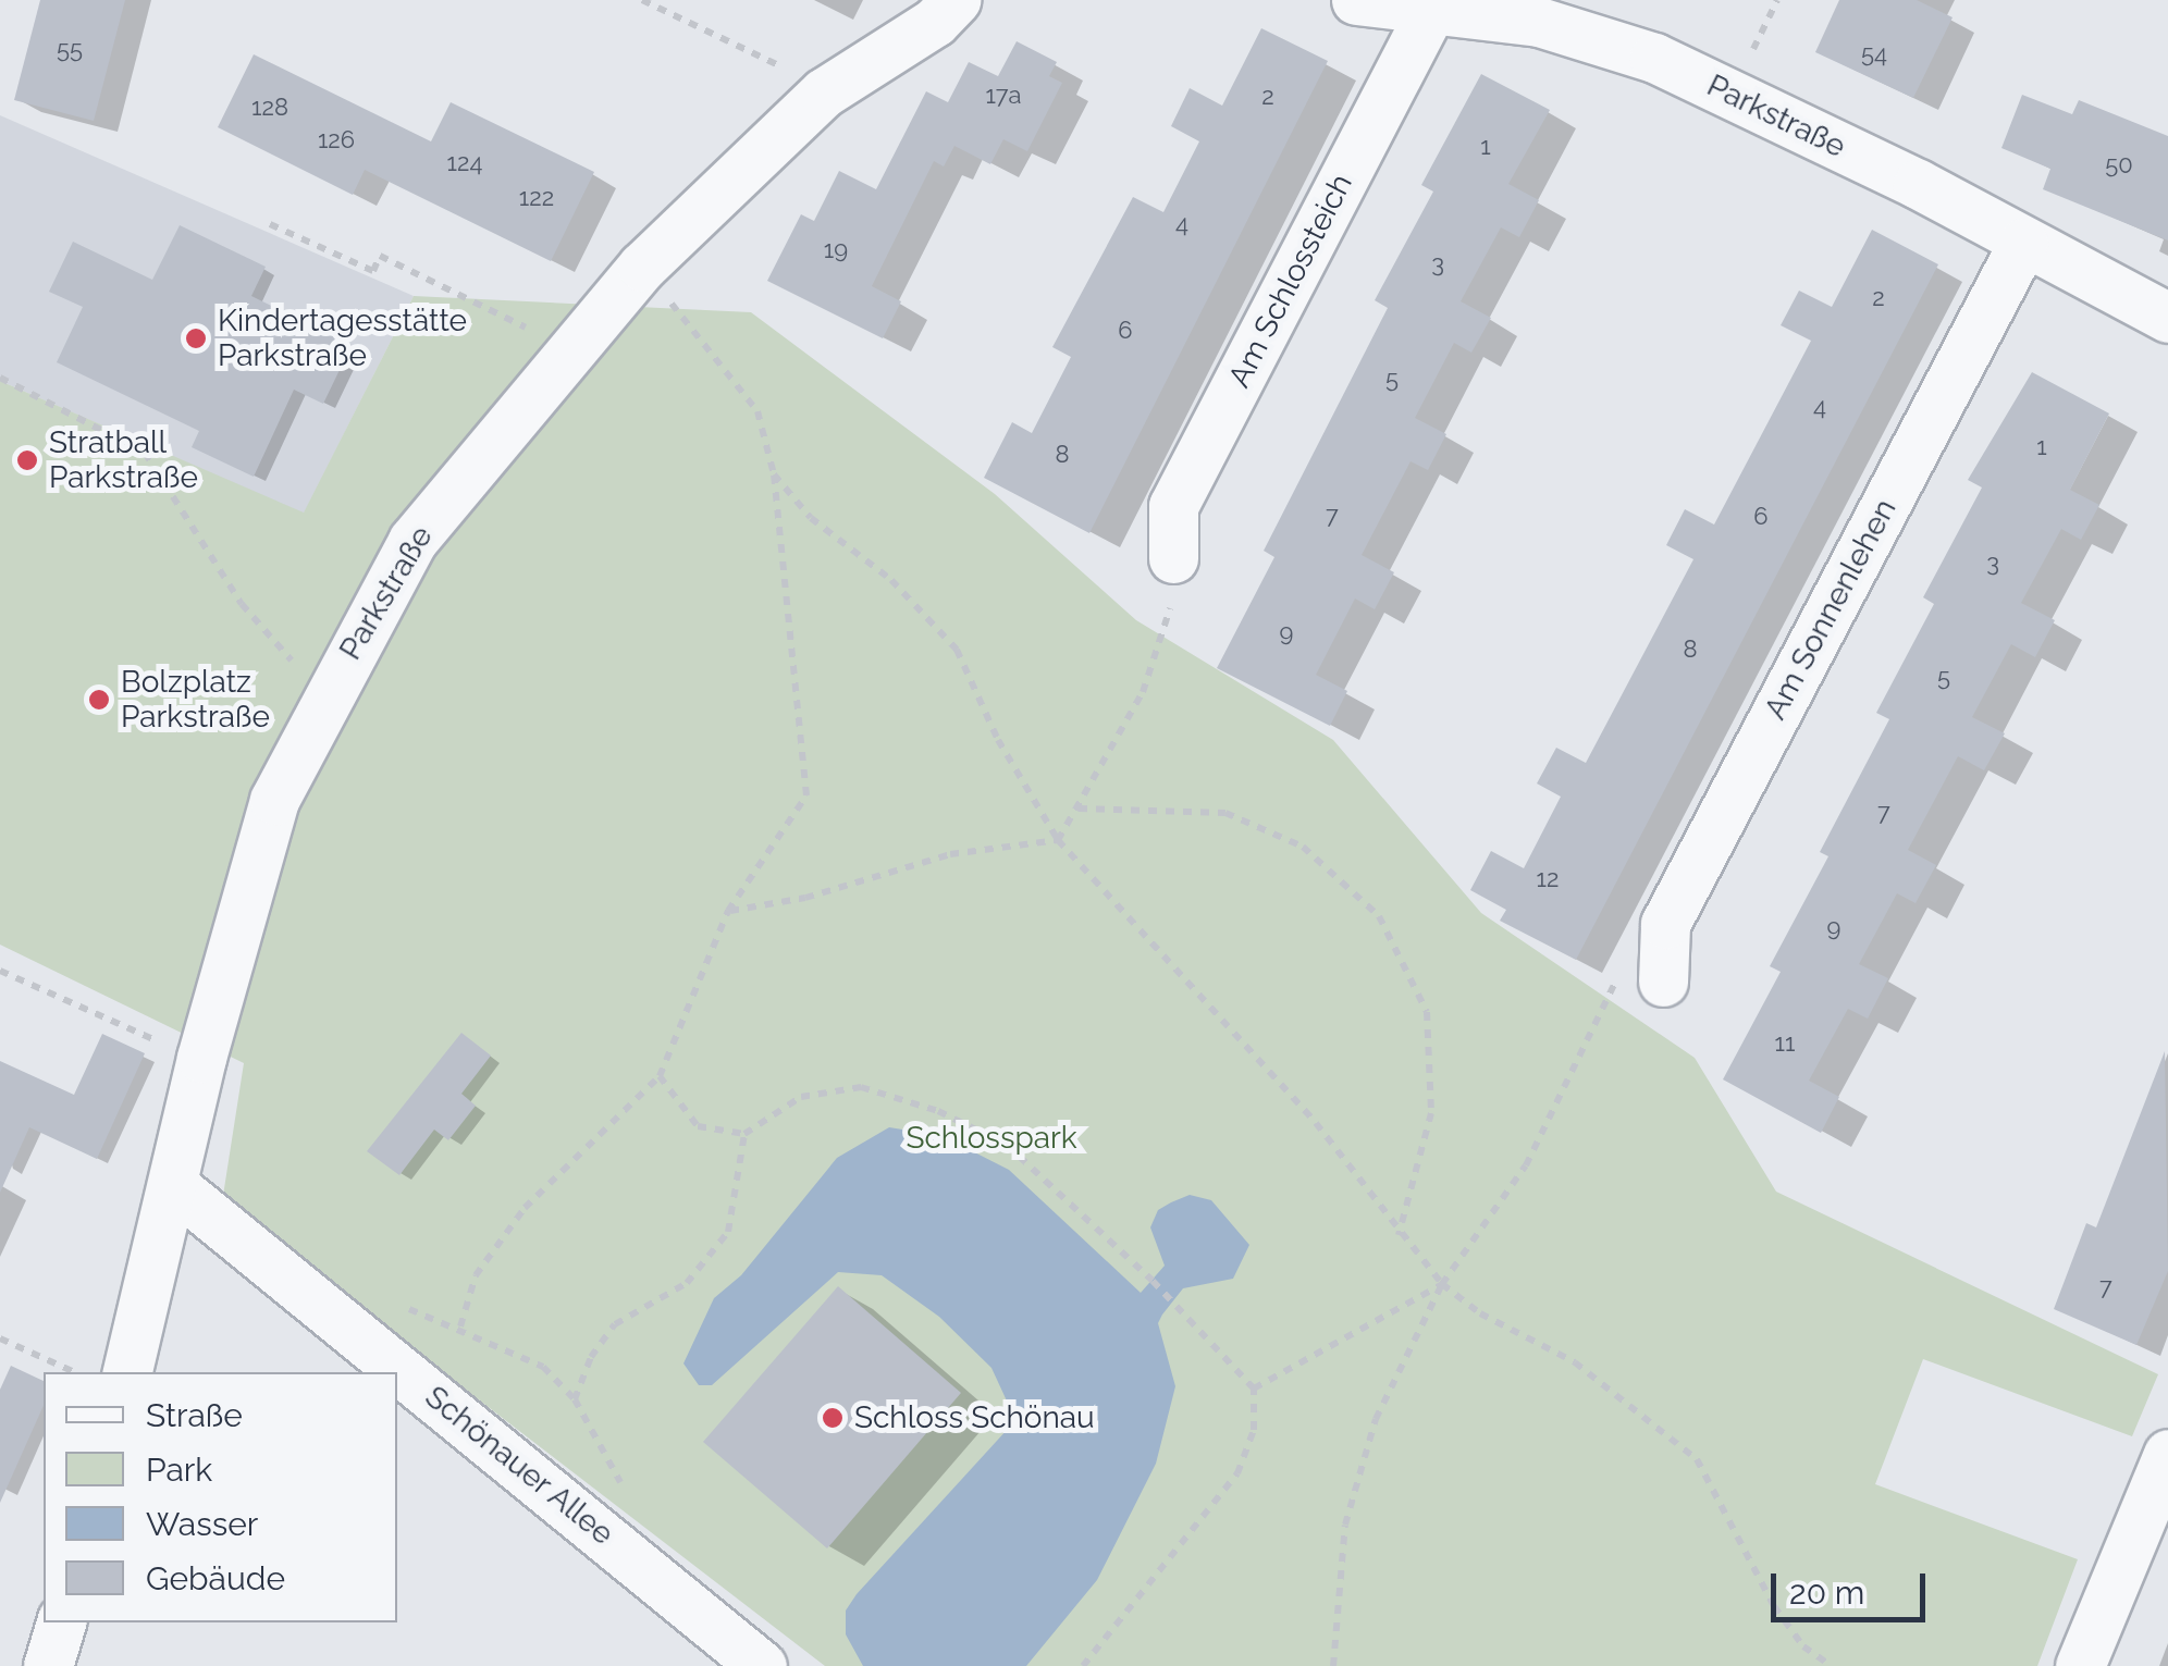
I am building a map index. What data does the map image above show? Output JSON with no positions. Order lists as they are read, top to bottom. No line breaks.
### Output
{"streets":{"street":["Parkstraße","Am Schlossteich","Am Sonnenlehen","Schönauer Allee"]},"crossings":[["Parkstraße","Am Schlossteich"],["Parkstraße","Am Sonnenlehen"],["Parkstraße","Schönauer Allee"]],"parks":["Schlosspark"],"places":["Kindertagesstätte Parkstraße","Stratball Parkstraße","Bolzplatz Parkstraße","Schloss Schönau"],"house_numbers":["55","54","17a","2","128","126","1","124","50","122","4","19","3","2","6","5","4","1","8","7","6","3","9","8","5","7","12","9","11","7"],"legend":["Straße","Park","Wasser","Gebäude"],"scale_bar":"20 m"}
